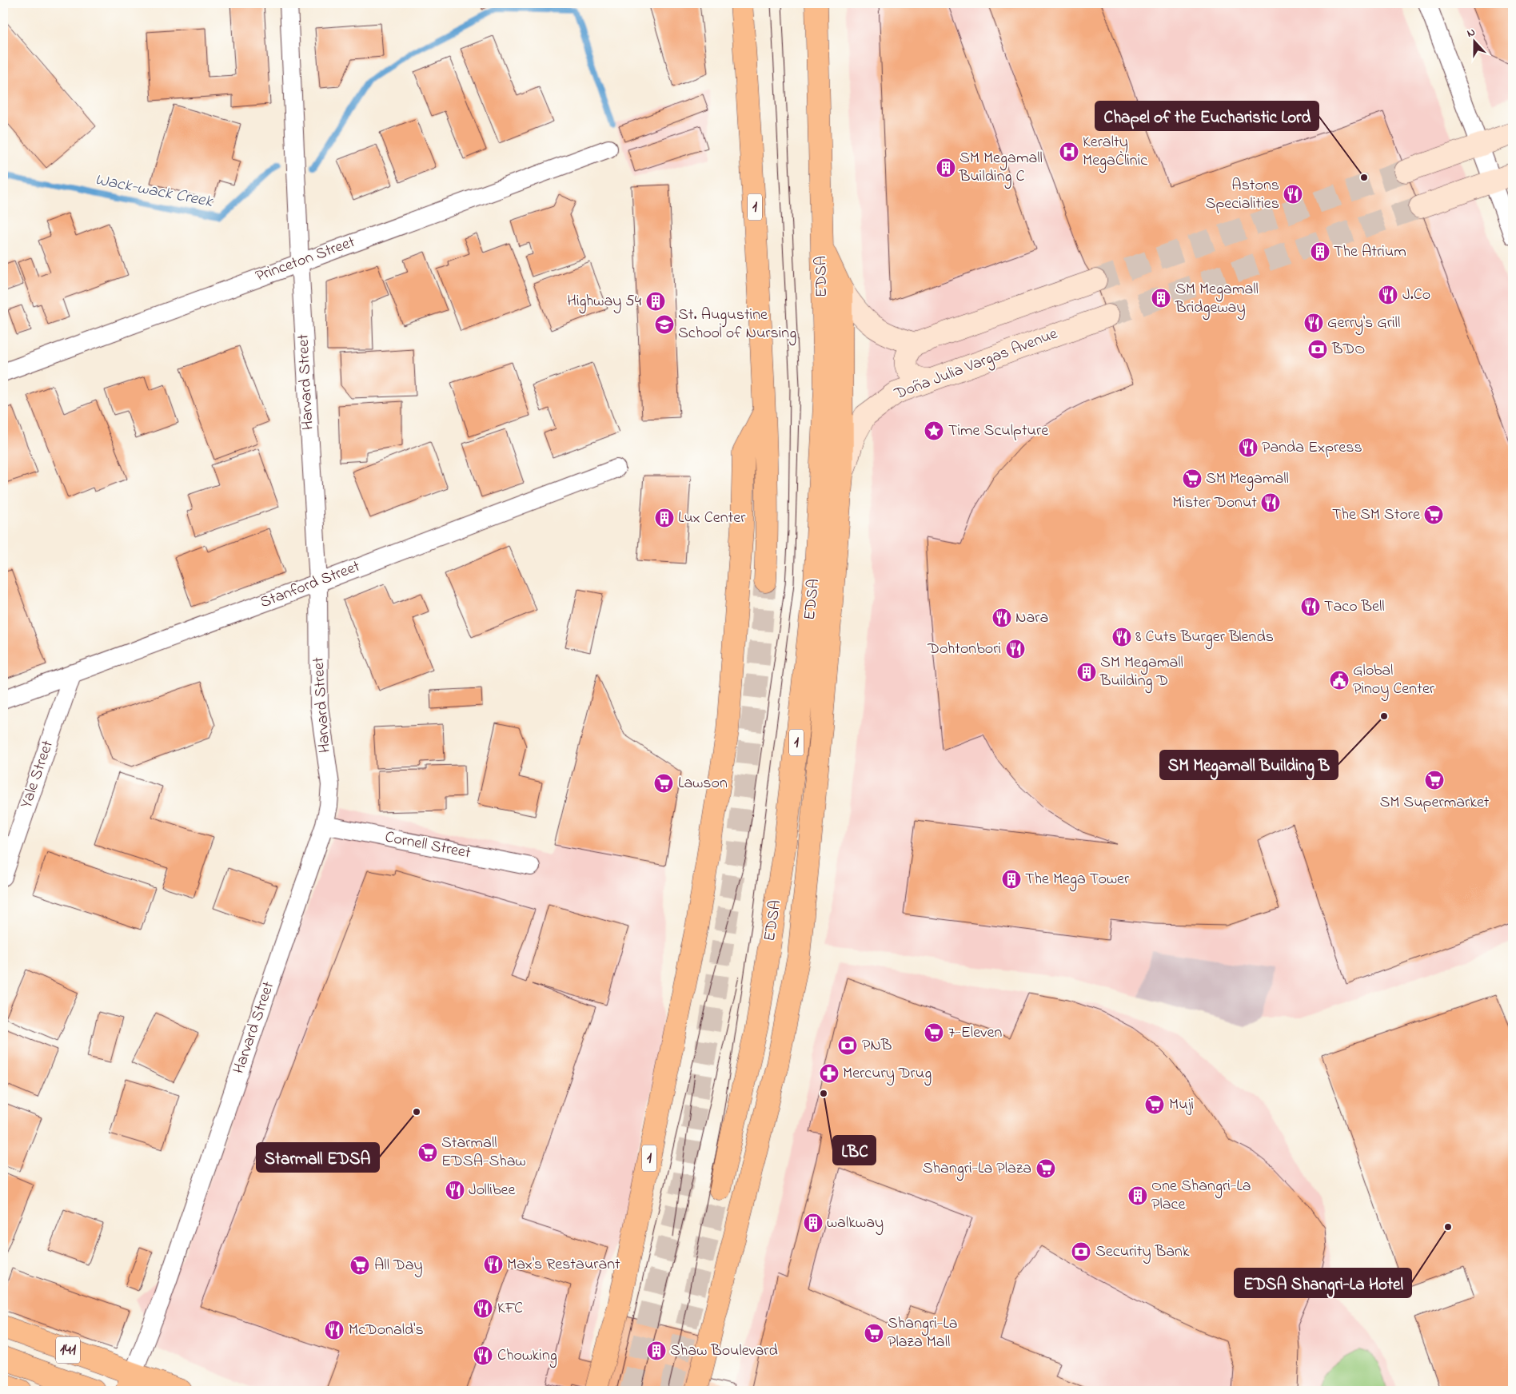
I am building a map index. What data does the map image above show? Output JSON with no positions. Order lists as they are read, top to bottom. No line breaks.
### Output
{"streets":{"main road":["1","EDSA","Doña Julia Vargas Avenue","141"],"street":["Princeton Street","Harvard Street","Stanford Street","Yale Street","Cornell Street"]},"crossings":[["1","EDSA"],["1","Doña Julia Vargas Avenue"],["Princeton Street","Harvard Street"],["Harvard Street","Stanford Street"],["Harvard Street","Cornell Street"],["Harvard Street","141"],["Stanford Street","Yale Street"]],"water":["Wack-wack Creek"],"places":{"hospital":["Keralty MegaClinic"],"building":["SM Megamall Building C","The Atrium","SM Megamall Bridgeway","Highway 54","Lux Center","SM Megamall Building D","The Mega Tower","One Shangri-La Place","walkway","Shaw Boulevard"],"other":["Chapel of the Eucharistic Lord","SM Megamall Building B","LBC","Starmall EDSA","EDSA Shangri-La Hotel"],"restaurant":["Astons Specialities","J.Co","Gerry's Grill","Panda Express","Mister Donut","Taco Bell","Nara","8 Cuts Burger Blends","Dohtonbori","Jollibee","Max's Restaurant","KFC","McDonald's","Chowking"],"school or university":["St. Augustine School of Nursing"],"bank":["BDO","PNB","Security Bank"],"place":["Time Sculpture"],"supermarket":["SM Megamall","The SM Store","SM Supermarket","Lawson","7-Eleven","Muji","Starmall EDSA-Shaw","Shangri-La Plaza","All Day","Shangri-La Plaza Mall"],"public building":["Global Pinoy Center"],"pharmacy":["Mercury Drug"]},"north":"top"}
